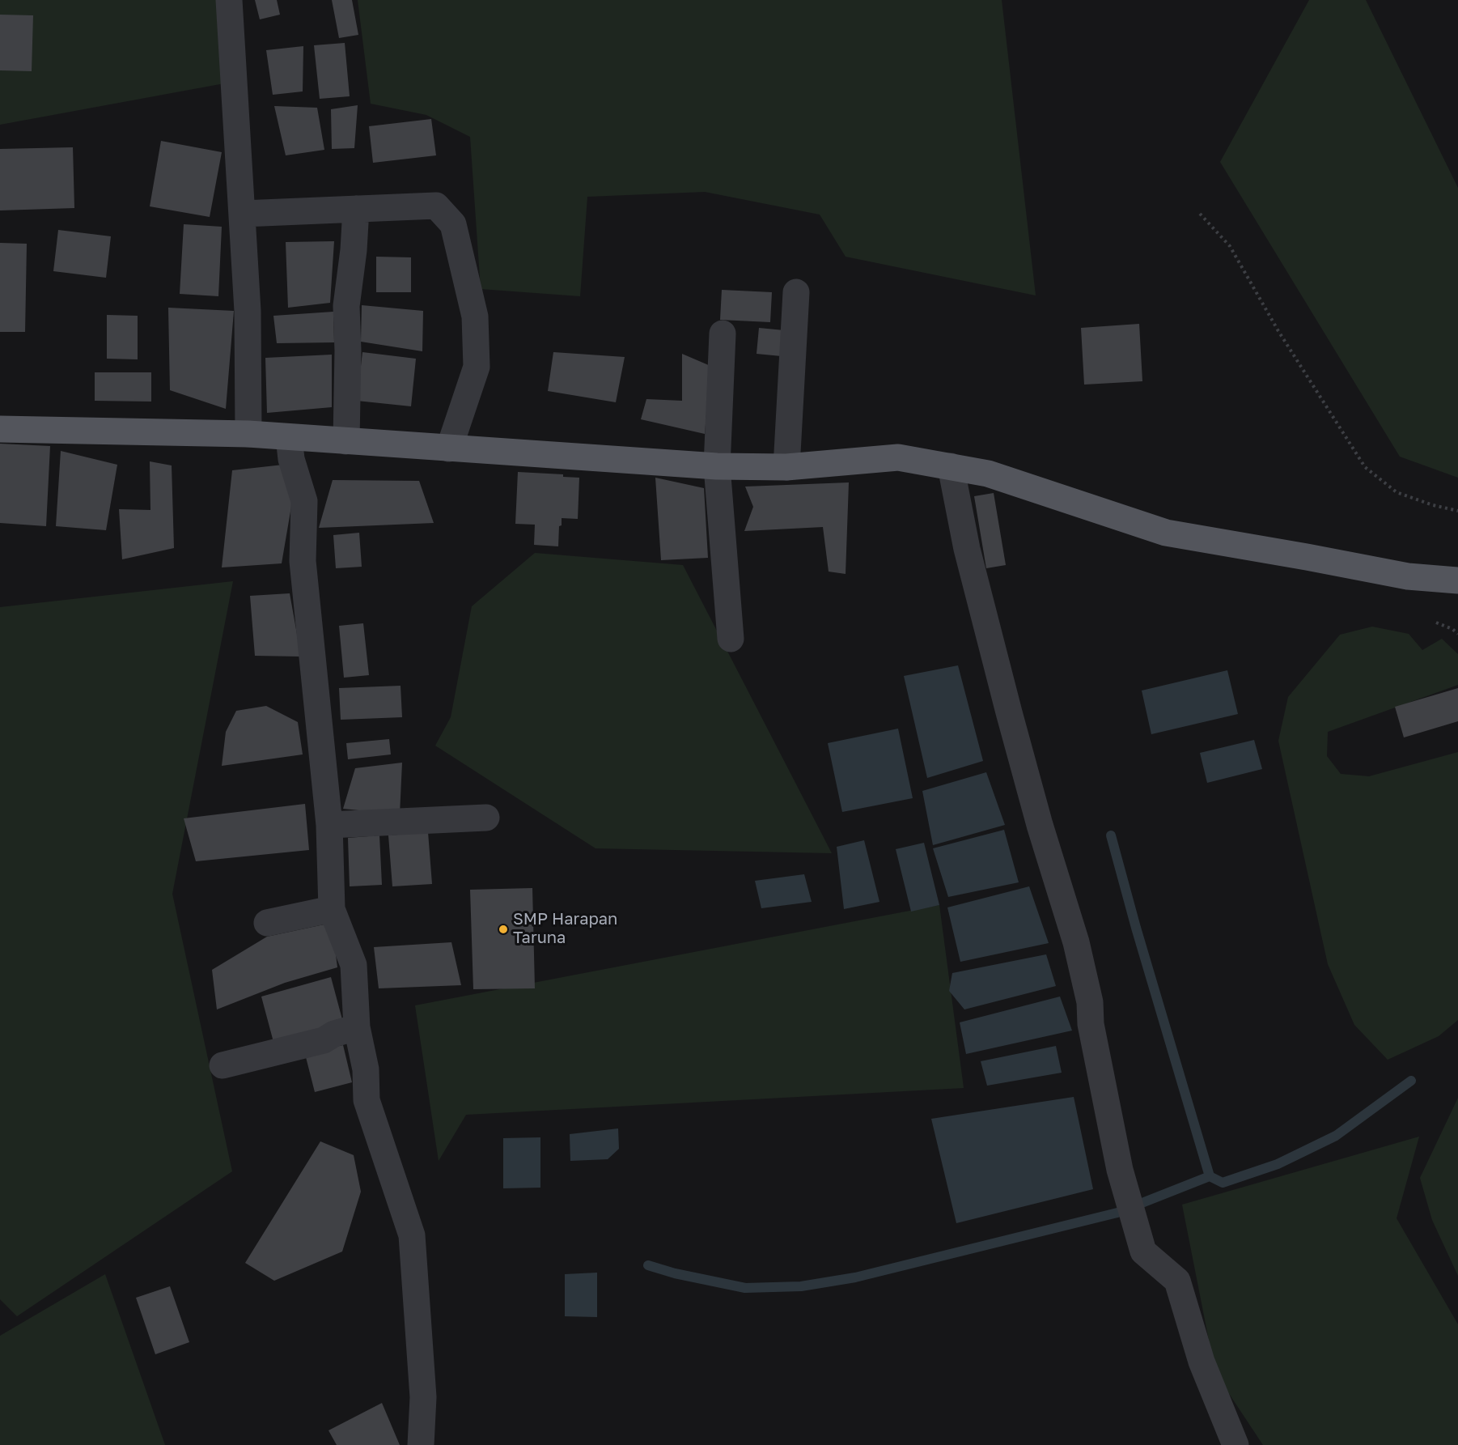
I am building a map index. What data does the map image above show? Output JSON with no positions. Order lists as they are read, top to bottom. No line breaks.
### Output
{"places":["SMP Harapan Taruna"]}
